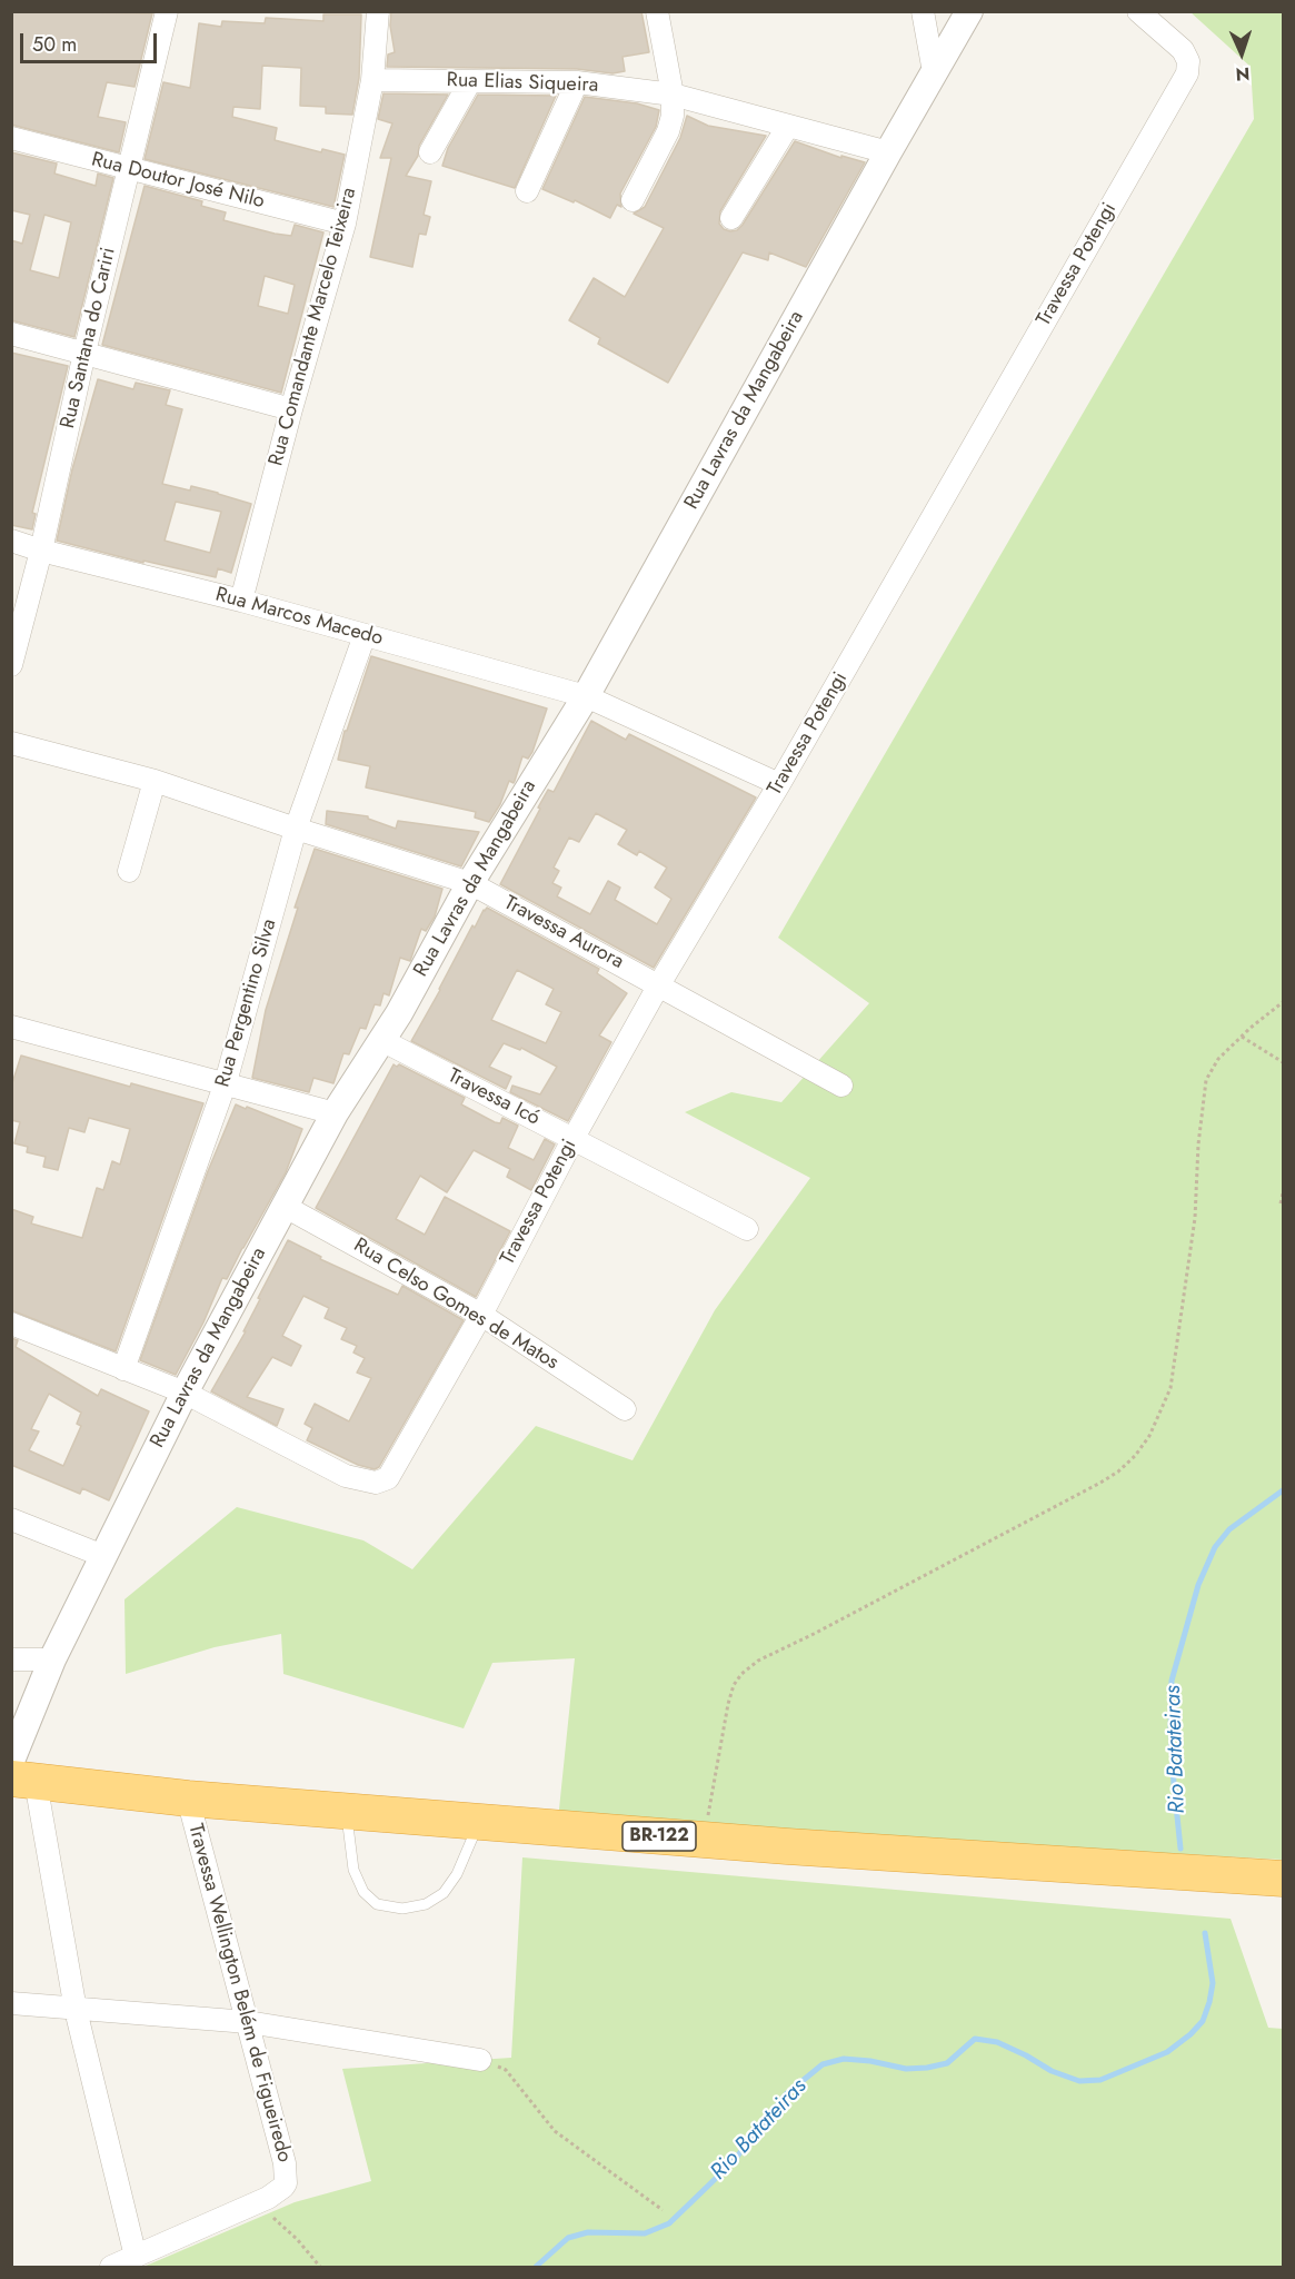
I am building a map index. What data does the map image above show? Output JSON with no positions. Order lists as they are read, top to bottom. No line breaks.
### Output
{"streets":{"highway":["BR-122"],"street":["Rua Elias Siqueira","Rua Doutor José Nilo","Travessa Potengi","Rua Comandante Marcelo Teixeira","Rua Santana do Cariri","Rua Lavras da Mangabeira","Rua Marcos Macedo","Travessa Aurora","Rua Pergentino Silva","Travessa Icó","Rua Celso Gomes de Matos","Travessa Wellington Belém de Figueiredo"]},"crossings":[["Rua Elias Siqueira","Rua Comandante Marcelo Teixeira"],["Rua Elias Siqueira","Rua Lavras da Mangabeira"],["Rua Doutor José Nilo","Rua Comandante Marcelo Teixeira"],["Rua Doutor José Nilo","Rua Santana do Cariri"],["Travessa Potengi","Rua Lavras da Mangabeira"],["Travessa Potengi","Rua Marcos Macedo"],["Travessa Potengi","Travessa Aurora"],["Travessa Potengi","Travessa Icó"],["Travessa Potengi","Rua Celso Gomes de Matos"],["Rua Comandante Marcelo Teixeira","Rua Marcos Macedo"],["Rua Santana do Cariri","Rua Marcos Macedo"],["Rua Lavras da Mangabeira","Rua Marcos Macedo"],["Rua Lavras da Mangabeira","Travessa Aurora"],["Rua Lavras da Mangabeira","Travessa Icó"],["Rua Lavras da Mangabeira","Rua Celso Gomes de Matos"],["Rua Lavras da Mangabeira","BR-122"],["Rua Marcos Macedo","Rua Pergentino Silva"],["Travessa Aurora","Rua Pergentino Silva"],["BR-122","Travessa Wellington Belém de Figueiredo"]],"water":["Rio Batateiras"],"scale_bar":"50 m","north":"bottom"}
